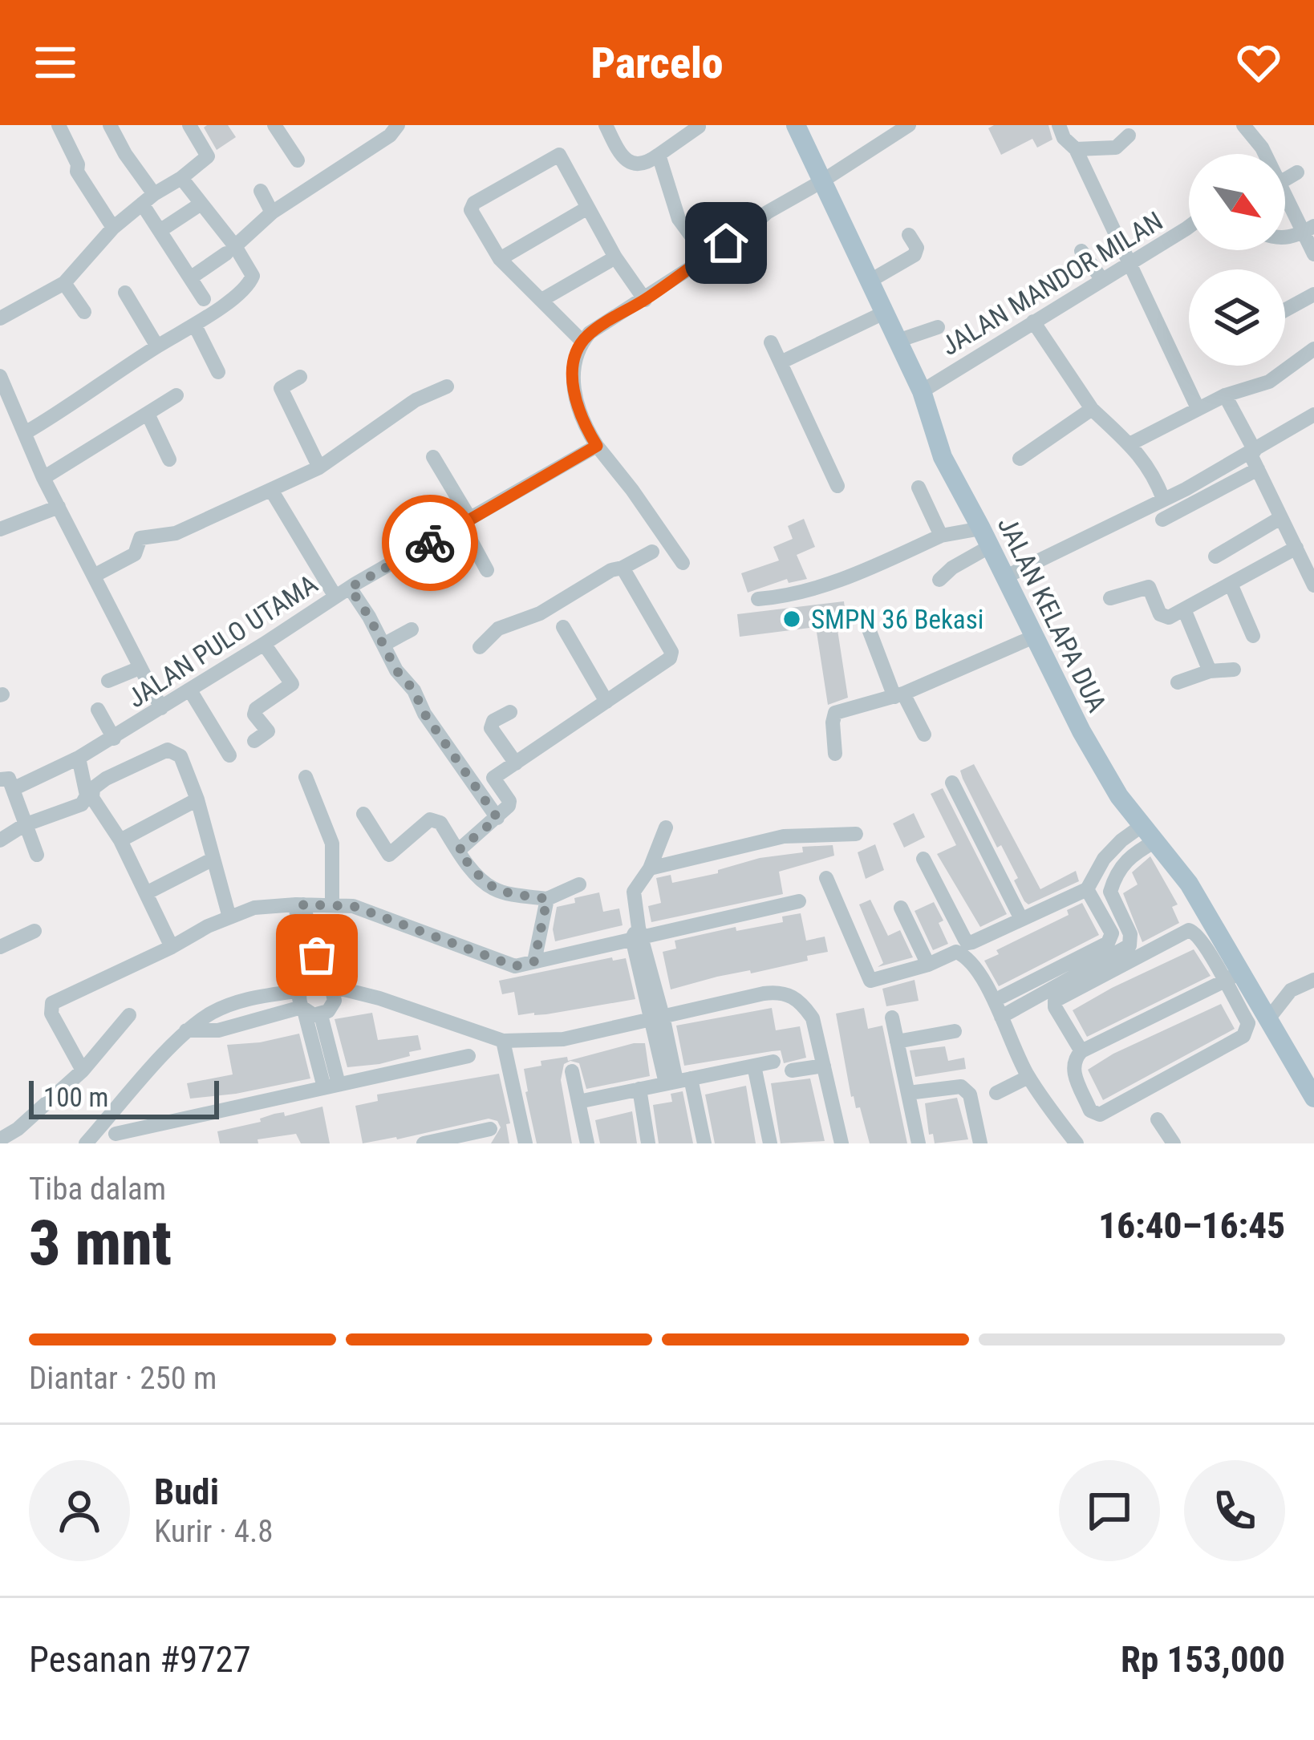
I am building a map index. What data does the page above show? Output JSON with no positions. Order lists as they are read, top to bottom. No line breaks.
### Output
{"streets":{"main road":["JALAN KELAPA DUA"],"street":["JALAN MANDOR MILAN","JALAN PULO UTAMA"]},"crossings":[["JALAN MANDOR MILAN","JALAN KELAPA DUA"]],"places":["SMPN 36 Bekasi"],"scale_bar":"100 m","north":"bottom right","page":{"header":"Parcelo","scale":"100 m","heading":["3 mnt","Tiba dalam","16:40–16:45"],"panel":["Budi","Kurir · 4.8","Pesanan #9727","Rp 153,000"],"bar":"Diantar · 250 m"}}
